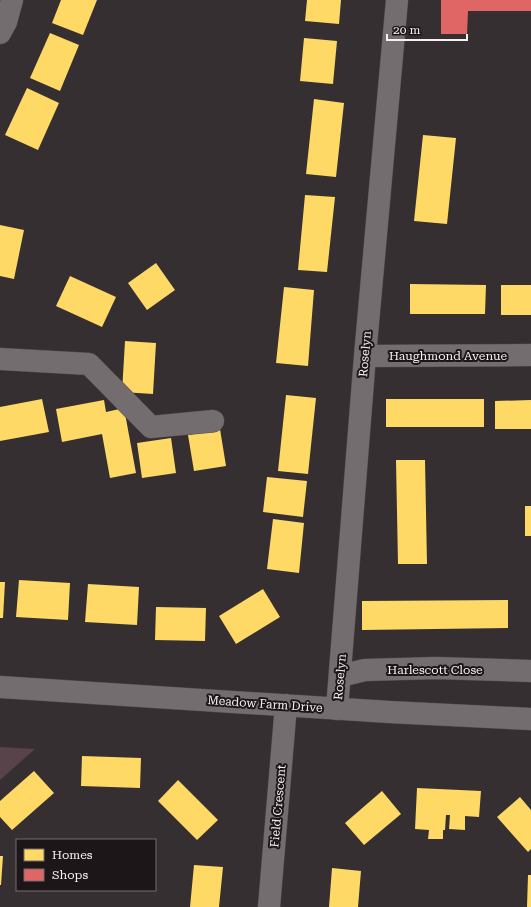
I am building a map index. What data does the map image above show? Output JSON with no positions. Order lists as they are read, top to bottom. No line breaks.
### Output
{"streets":{"street":["Roselyn","Haughmond Avenue","Harlescott Close","Meadow Farm Drive","Field Crescent"]},"crossings":[["Roselyn","Haughmond Avenue"],["Roselyn","Harlescott Close"],["Roselyn","Meadow Farm Drive"],["Meadow Farm Drive","Field Crescent"]],"legend":["Homes","Shops"],"scale_bar":"20 m"}
